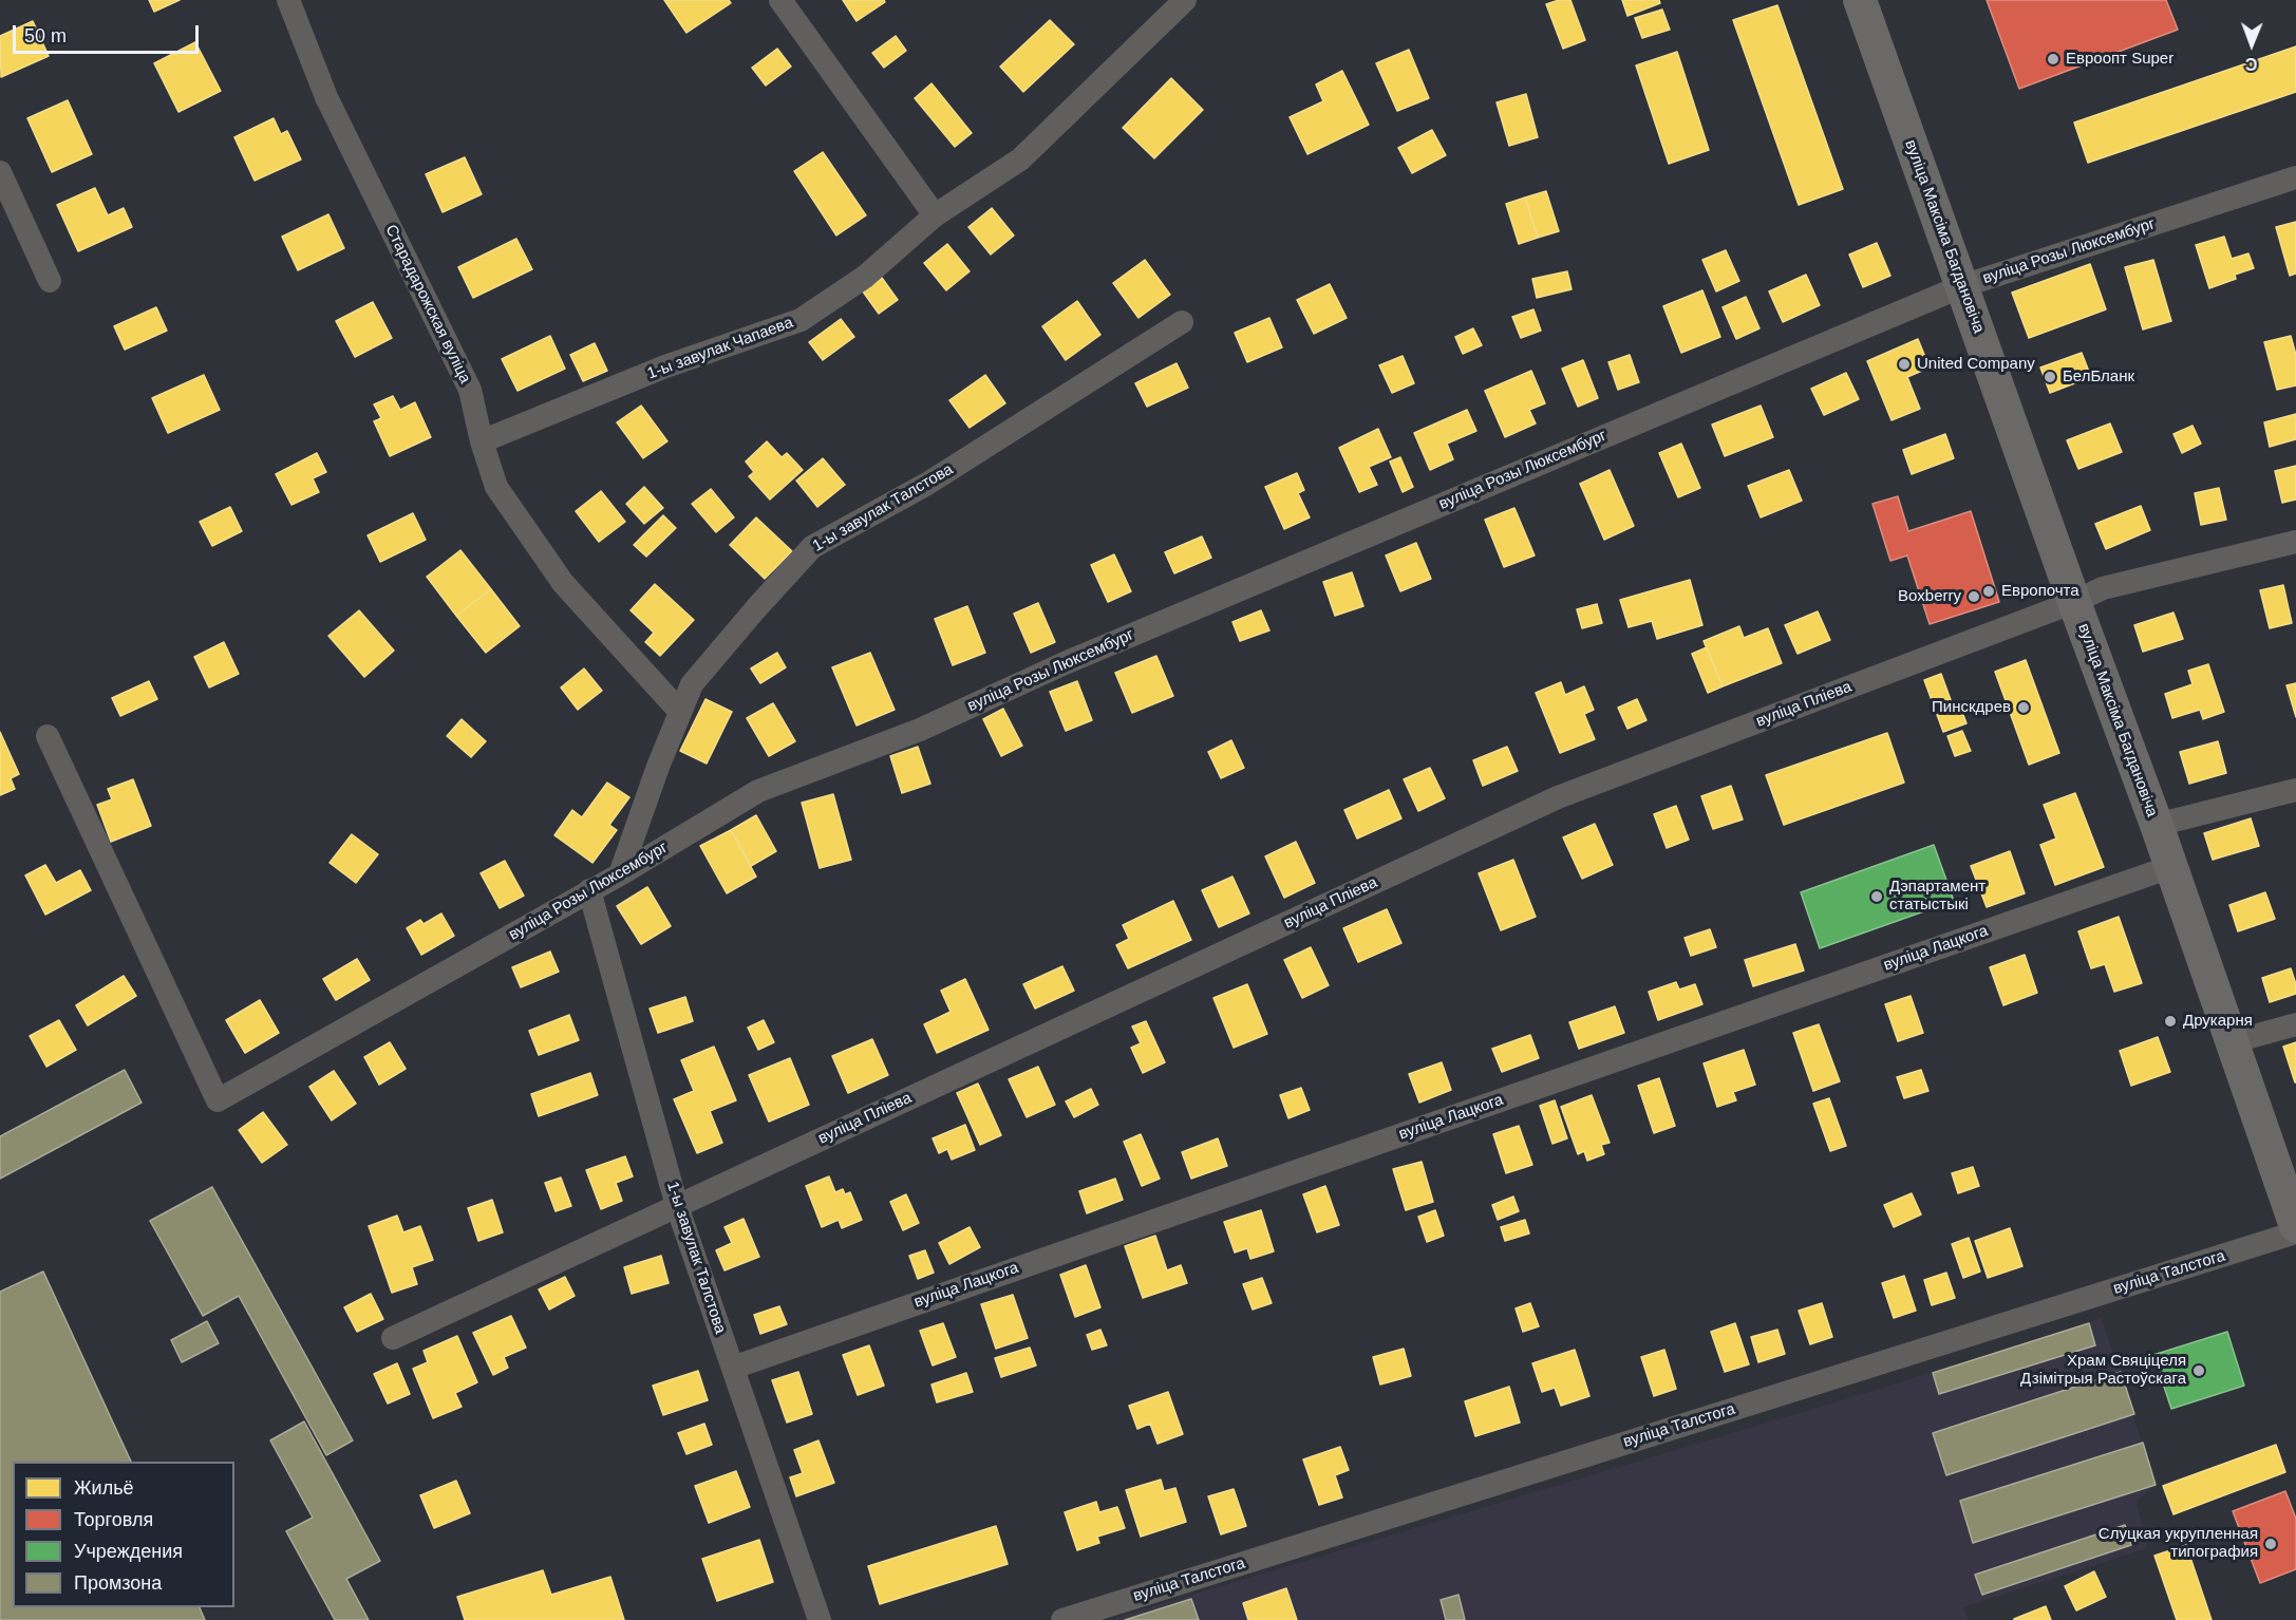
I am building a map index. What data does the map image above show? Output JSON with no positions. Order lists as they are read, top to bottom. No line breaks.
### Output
{"streets":{"main road":["вуліца Максіма Багдановіча"],"street":["вуліца Розы Люксембург","Старадарожская вуліца","1-ы завулак Чапаева","1-ы завулак Талстова","вуліца Пліева","вуліца Лацкога","вуліца Талстога"]},"crossings":[["вуліца Максіма Багдановіча","вуліца Розы Люксембург"],["вуліца Максіма Багдановіча","вуліца Пліева"],["вуліца Максіма Багдановіча","вуліца Лацкога"],["вуліца Розы Люксембург","1-ы завулак Талстова"],["Старадарожская вуліца","1-ы завулак Чапаева"],["Старадарожская вуліца","1-ы завулак Талстова"],["1-ы завулак Талстова","вуліца Пліева"],["1-ы завулак Талстова","вуліца Лацкога"]],"places":["Евроопт Super","United Company","БелБланк","Европочта","Boxberry","Пинскдрев","Дэпартамент статыстыкі","Друкарня","Храм Свяціцеля Дзімітрыя Растоўскага","Слуцкая укрупленная типография"],"legend":["Жильё","Торговля","Учреждения","Промзона"],"scale_bar":"50 m","north":"bottom"}
